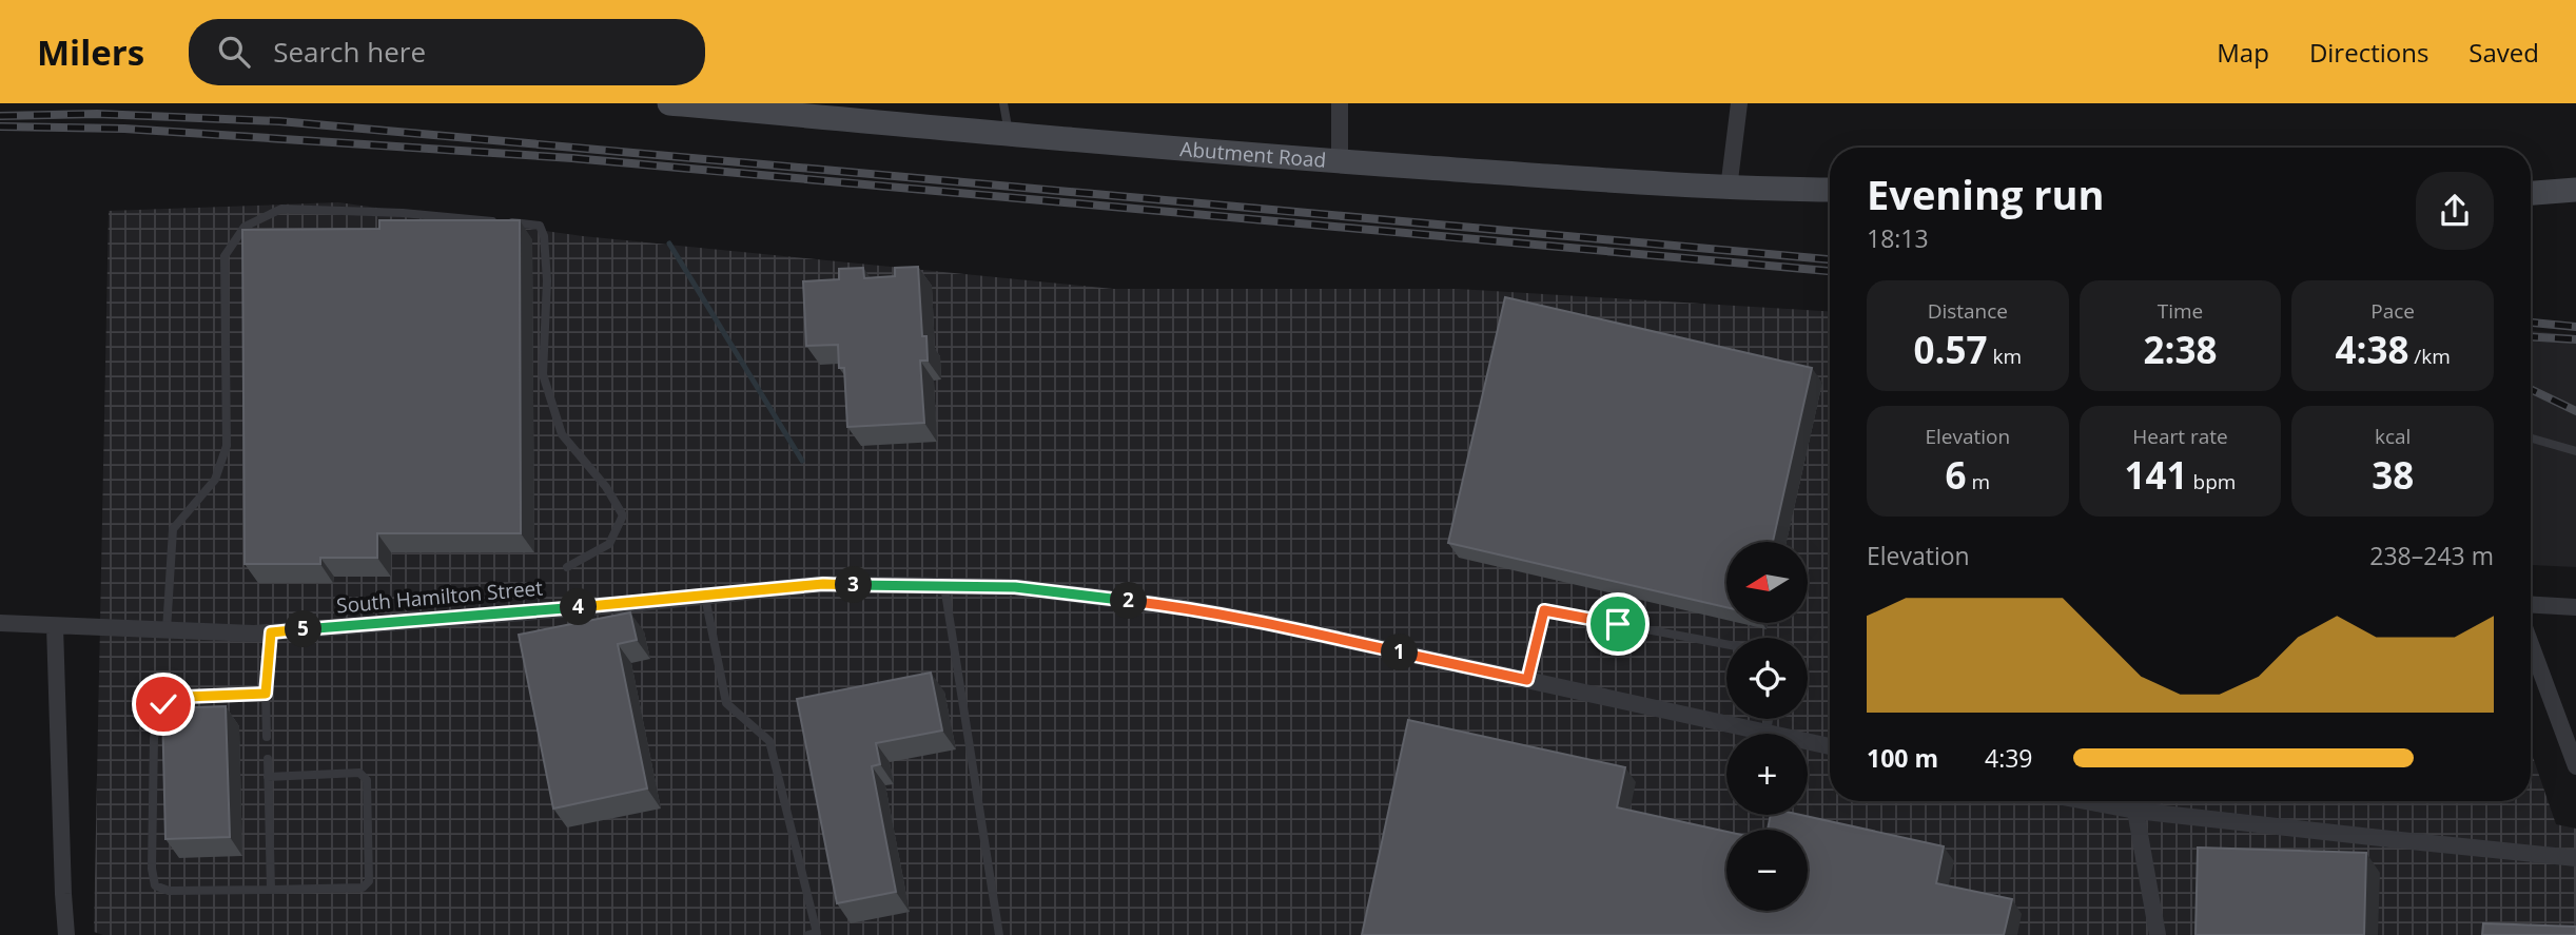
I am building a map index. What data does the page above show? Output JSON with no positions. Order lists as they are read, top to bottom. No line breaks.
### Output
{"streets":{"main road":["Abutment Road"],"street":["South Hamilton Street"]},"north":"left","page":{"header":"Milers","search":"Search here","nav":["Map","Directions","Saved"],"heading":["Evening run","18:13"],"stats":[["Distance","0.57 km"],["Time","2:38"],["Pace","4:38 /km"],["Elevation","6 m"],["Heart rate","141 bpm"],["kcal","38"]],"chart":["Elevation","238–243 m"],"map_buttons":["+","−"],"pins":["3","2","4","5","1"],"list":[{"name":"100 m","note":"4:39"}]}}
